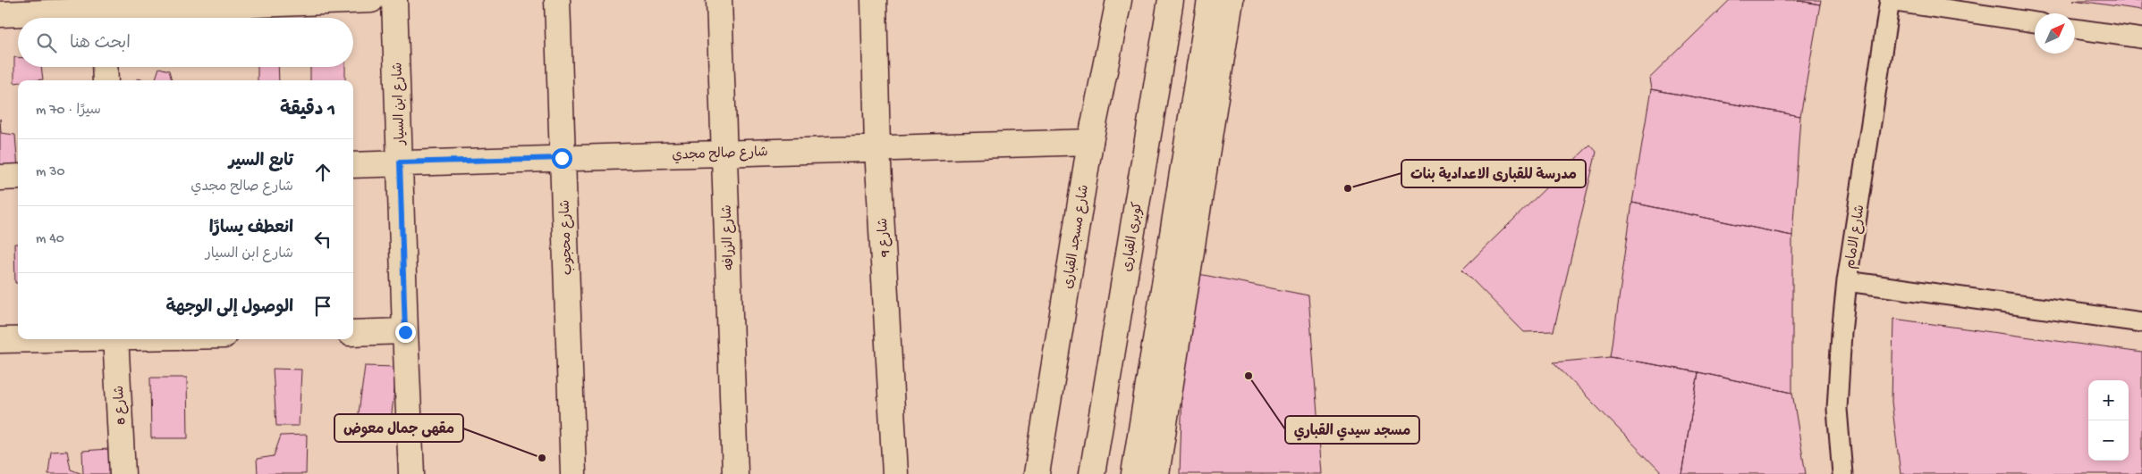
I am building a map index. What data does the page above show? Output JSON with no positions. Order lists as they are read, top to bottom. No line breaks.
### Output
{"streets":{"street":["شارع ابن السيار","شارع صالح مجدي","شارع مسجد القبارى","كوبرى القبارى","شارع محجوب","شارع الزرافه","شارع 9","شارع 8"],"lane":["شارع الامام"]},"crossings":[["شارع ابن السيار","شارع صالح مجدي"],["شارع صالح مجدي","شارع مسجد القبارى"],["شارع صالح مجدي","شارع محجوب"],["شارع صالح مجدي","شارع الزرافه"],["شارع صالح مجدي","شارع 9"]],"places":["مدرسة للقبارى الاعدادية بنات","مسجد سيدي القباري","مقهى جمال معوض"],"north":"top right","page":{"search":"ابحث هنا","heading":["1 دقيقة","سيرًا · 70 m"],"list":[["تابع السير","شارع صالح مجدي","30 m"],["انعطف يسارًا","شارع ابن السيار","40 m"],"الوصول إلى الوجهة"],"map_buttons":["+","−"]}}
